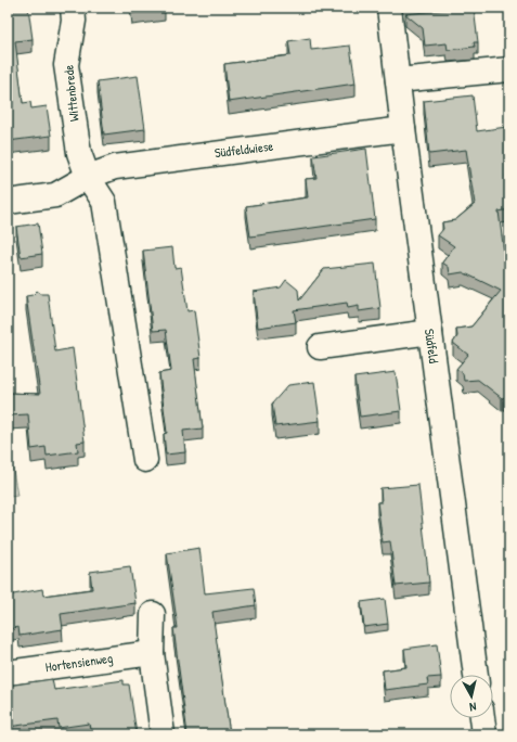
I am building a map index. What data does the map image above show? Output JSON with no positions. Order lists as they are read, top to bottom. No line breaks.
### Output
{"streets":{"street":["Wittenbrede","Südfeldwiese","Südfeld","Hortensienweg"]},"crossings":[["Wittenbrede","Südfeldwiese"],["Südfeldwiese","Südfeld"]],"north":"bottom"}
